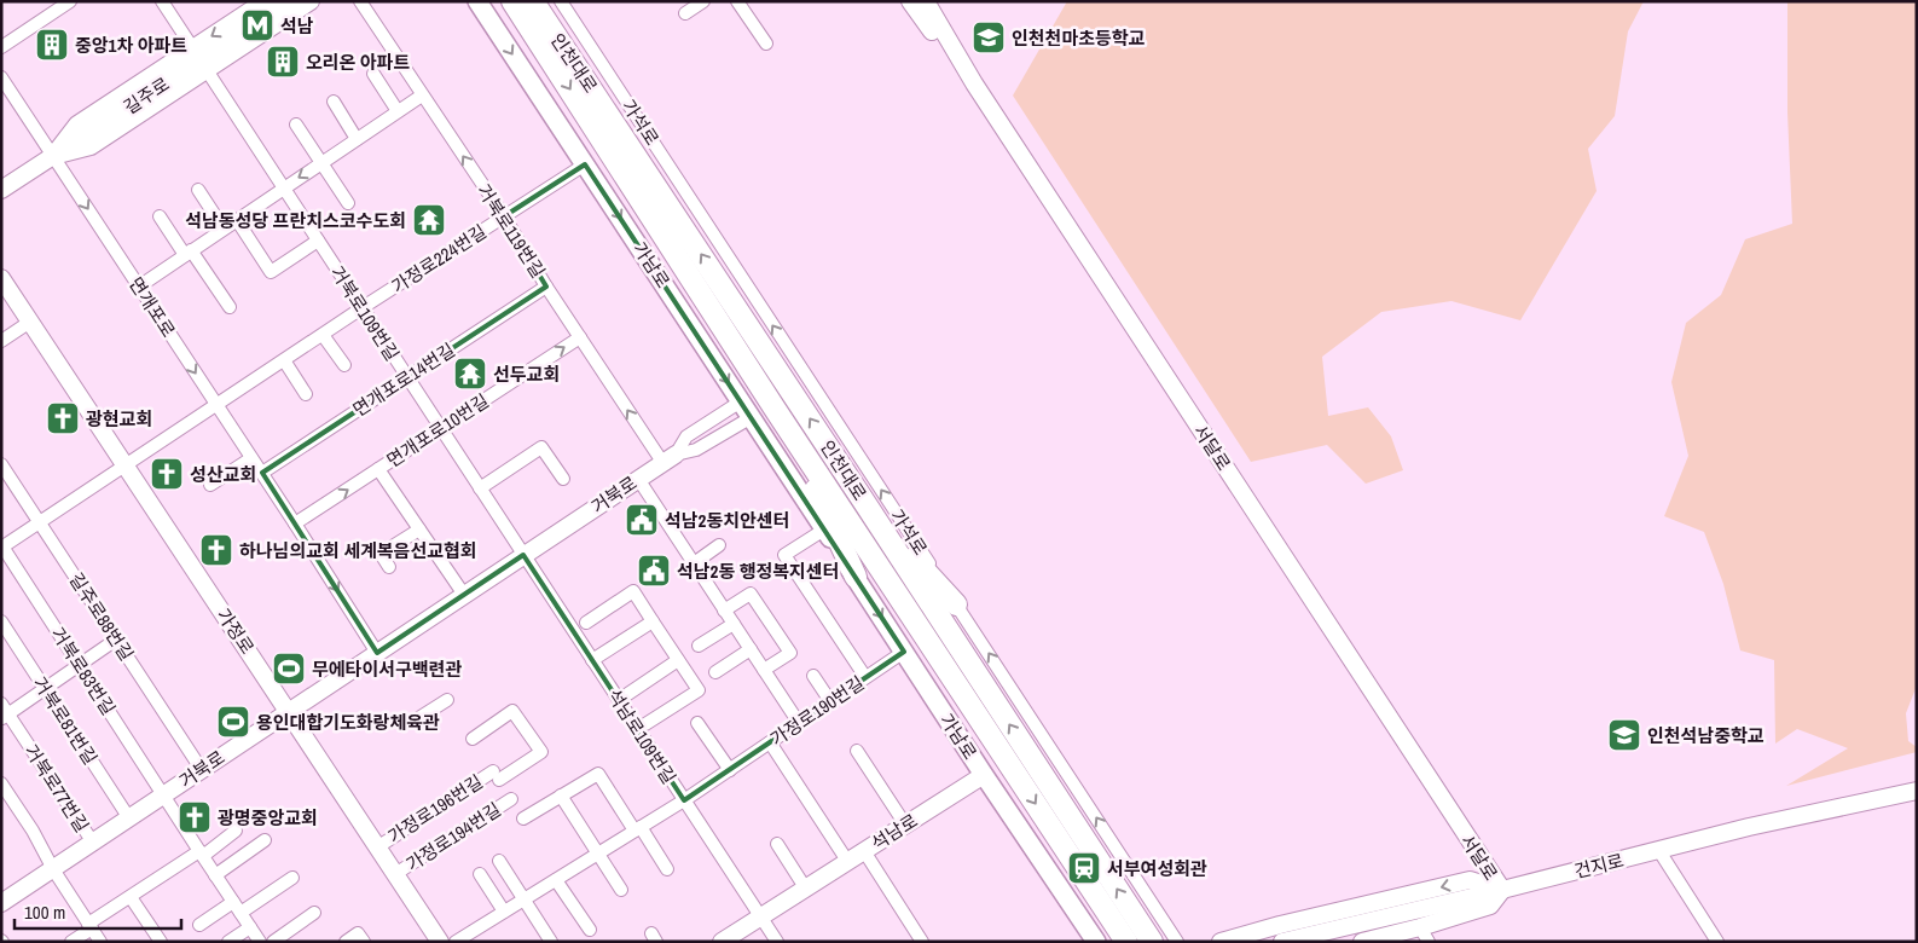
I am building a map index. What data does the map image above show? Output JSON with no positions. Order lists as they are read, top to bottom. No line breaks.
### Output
{"streets":{"highway":["인천대로"],"main road":["가남로"],"street":["길주로","가석로","거북로119번길","가정로224번길","면개포로","거북로109번길","면개포로14번길","면개포로10번길","서달로","거북로","길주로88번길","가정로","거북로83번길","가정로190번길","거북로81번길","석남로109번길","거북로77번길","가정로196번길","석남로","가정로194번길","건지로"]},"crossings":[["길주로","면개포로"],["거북로119번길","가정로224번길"],["거북로119번길","면개포로14번길"],["거북로119번길","면개포로10번길"],["거북로119번길","거북로"],["가정로224번길","가남로"],["가정로224번길","면개포로"],["가정로224번길","거북로109번길"],["가정로224번길","길주로88번길"],["가정로224번길","가정로"],["가정로224번길","거북로83번길"],["가남로","가정로190번길"],["가남로","석남로"],["면개포로","면개포로14번길"],["면개포로","면개포로10번길"],["면개포로","거북로"],["거북로109번길","면개포로14번길"],["거북로109번길","면개포로10번길"],["거북로109번길","거북로"],["거북로109번길","석남로109번길"],["서달로","건지로"],["거북로","길주로88번길"],["거북로","가정로"],["거북로","거북로83번길"],["거북로","거북로81번길"],["거북로","석남로109번길"],["거북로","거북로77번길"],["가정로","가정로196번길"],["가정로","가정로194번길"],["가정로190번길","석남로109번길"],["석남로109번길","석남로"]],"one_way":["가석로","거북로119번길","가남로","면개포로10번길"],"places":{"metro station":["석남"],"school or university":["인천천마초등학교","인천석남중학교"],"building":["중앙1차 아파트","오리온 아파트"],"temple":["석남동성당 프란치스코수도회","선두교회"],"church":["광현교회","성산교회","하나님의교회 세계복음선교협회","광명중앙교회"],"public building":["석남2동치안센터","석남2동 행정복지센터"],"sports":["무에타이서구백련관","용인대합기도화랑체육관"],"station":["서부여성회관"]},"scale_bar":"100 m"}
